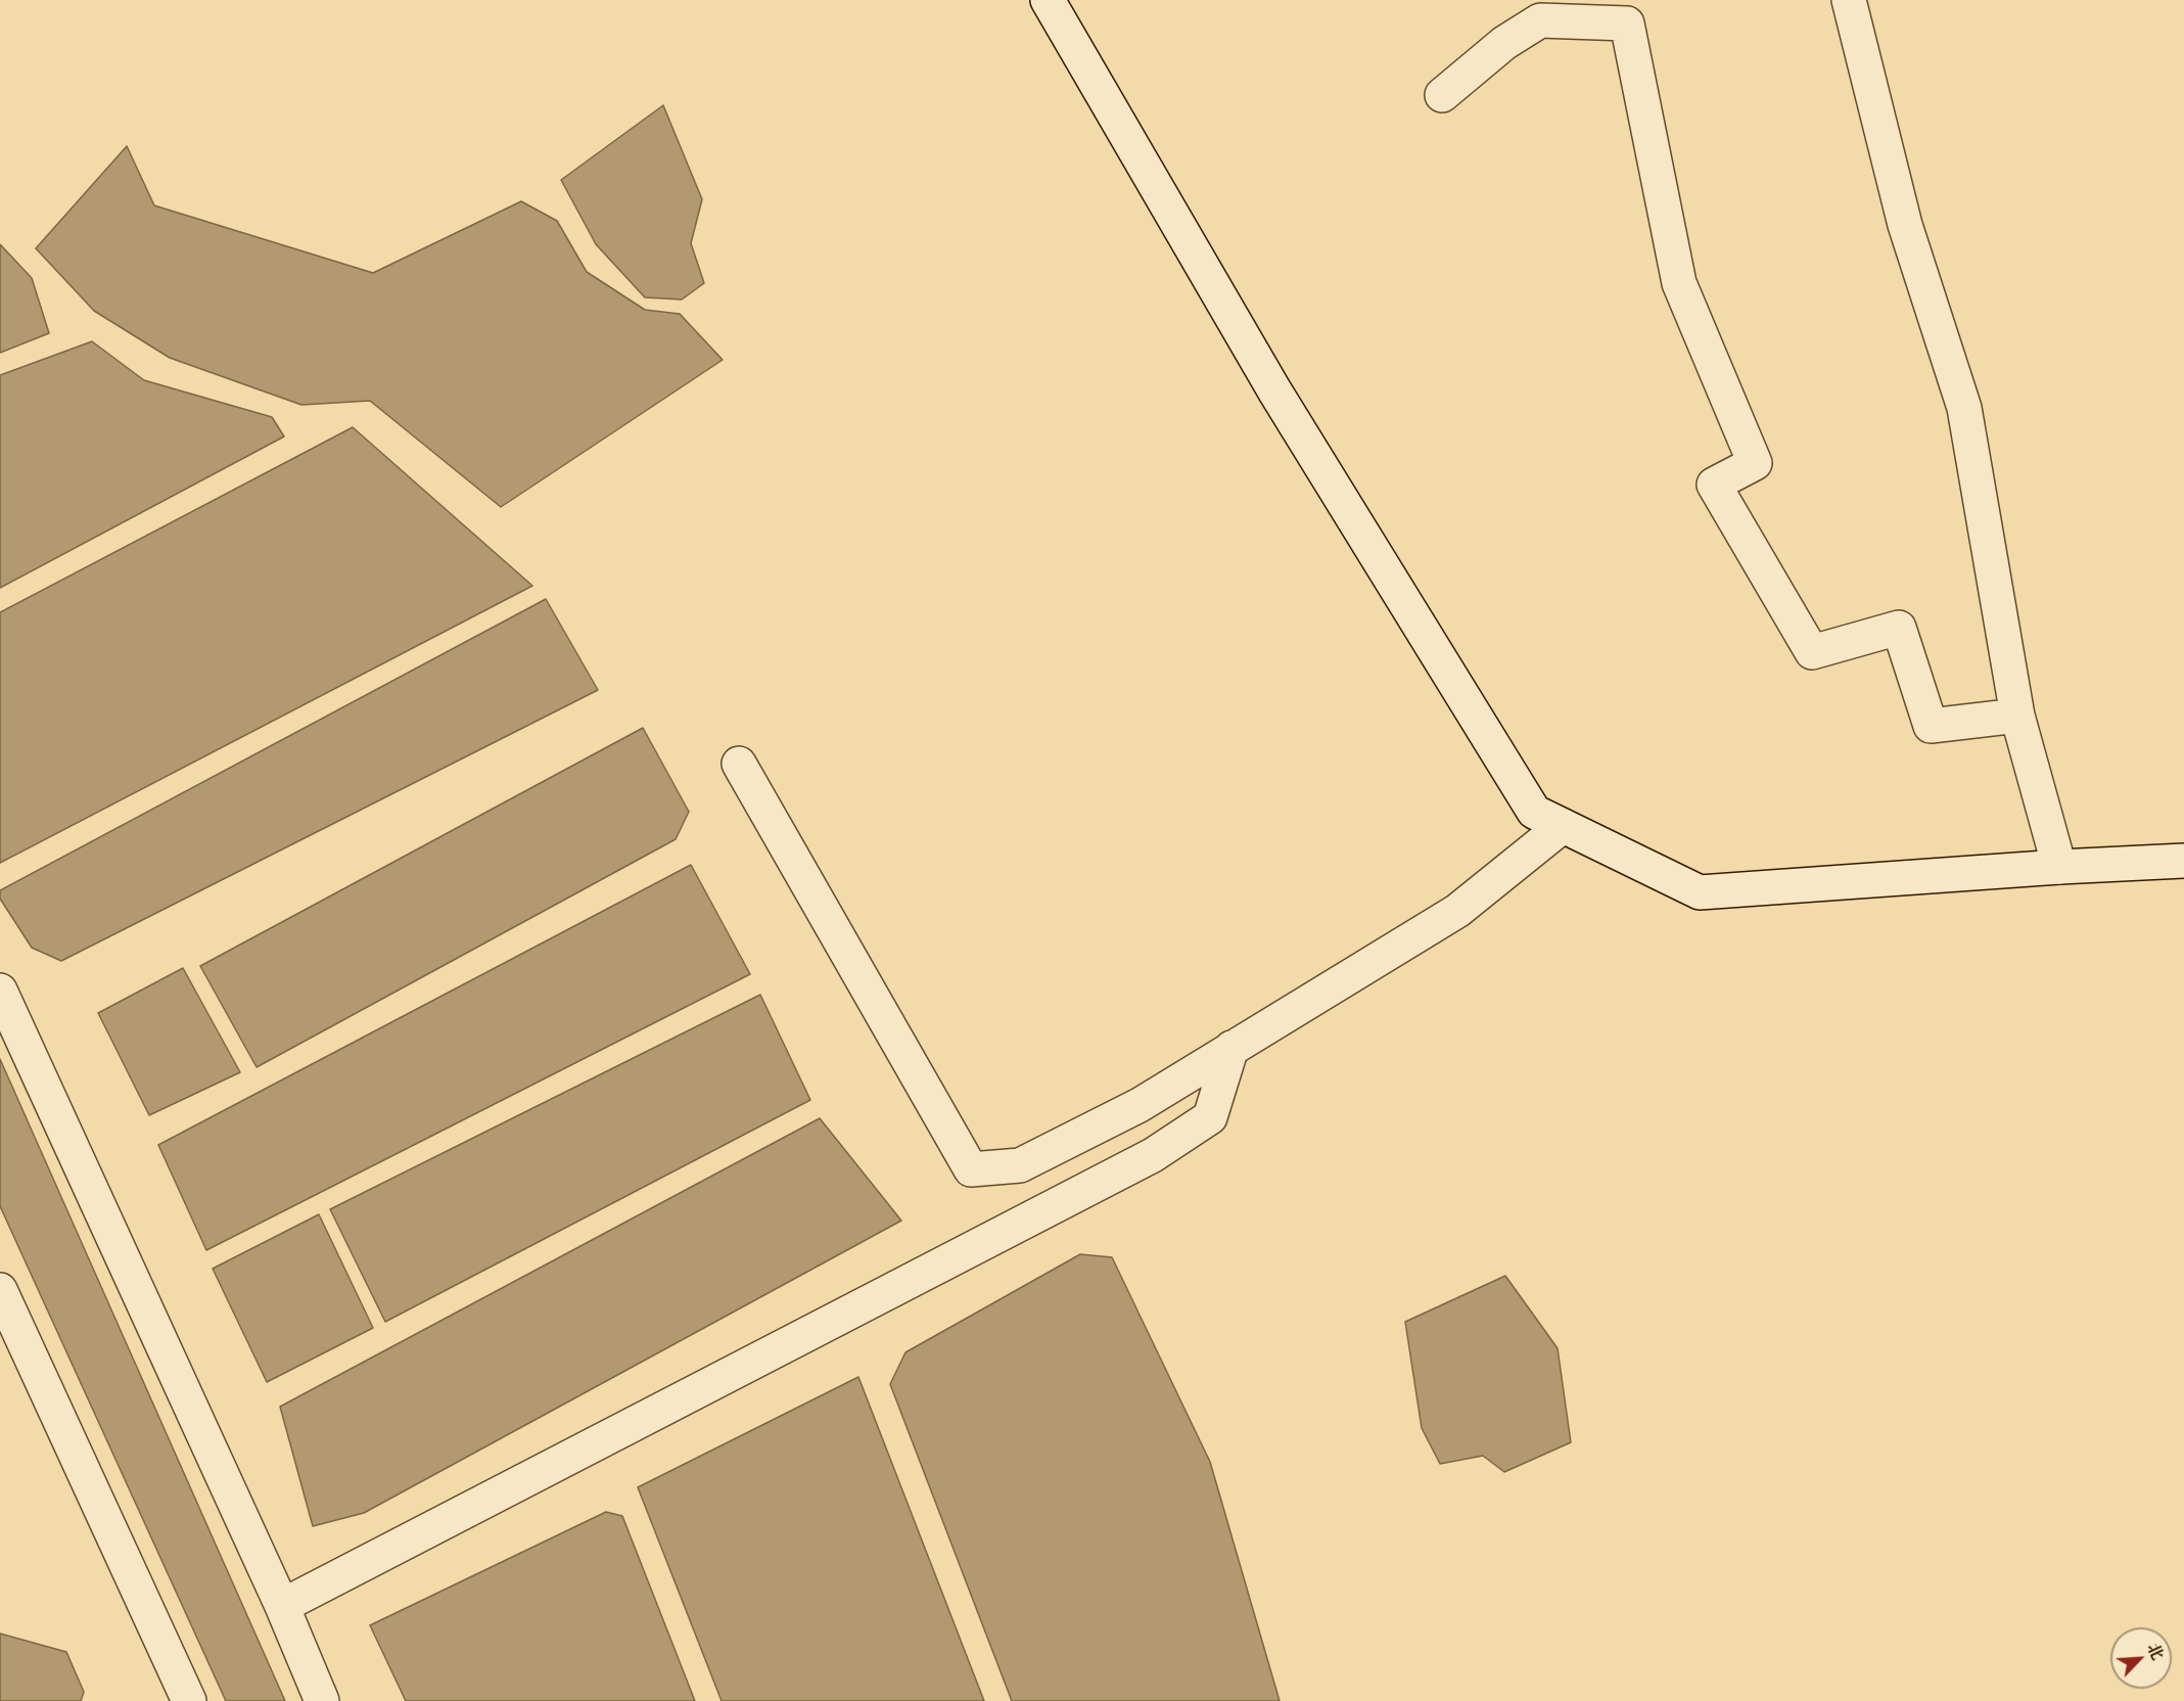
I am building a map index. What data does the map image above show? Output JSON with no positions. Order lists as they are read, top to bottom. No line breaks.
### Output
{"north":"top right"}
